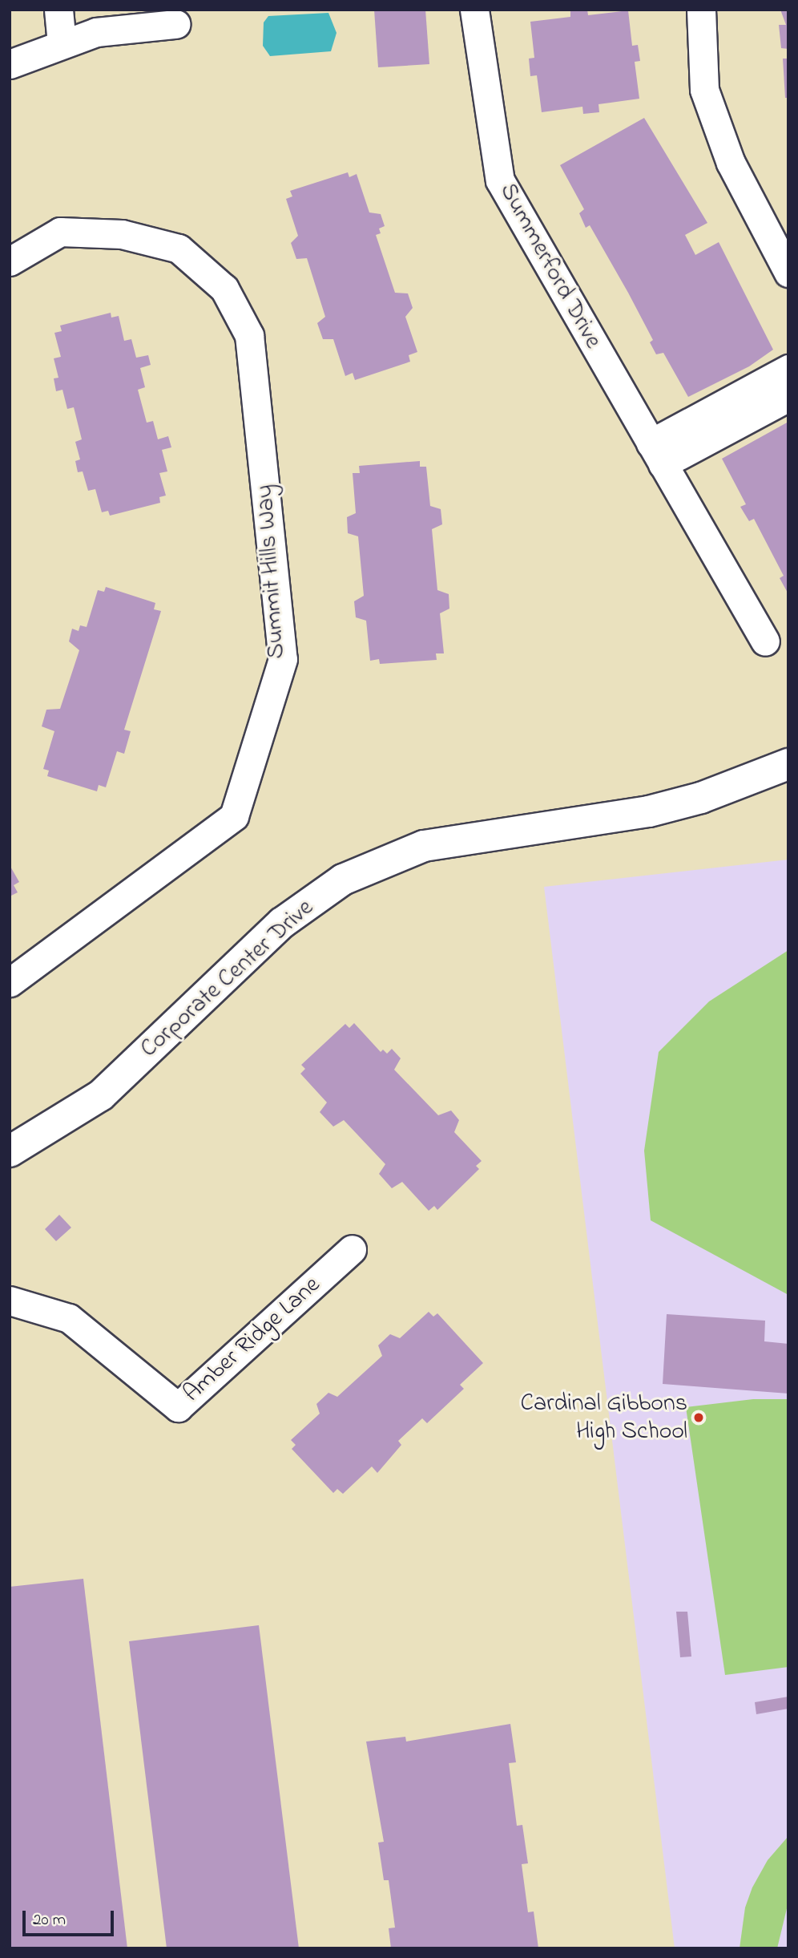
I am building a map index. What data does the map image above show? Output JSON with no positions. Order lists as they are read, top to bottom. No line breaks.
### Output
{"streets":{"street":["Summerford Drive","Summit Hills Way","Corporate Center Drive","Amber Ridge Lane"]},"places":["Cardinal Gibbons High School"],"scale_bar":"20 m"}
